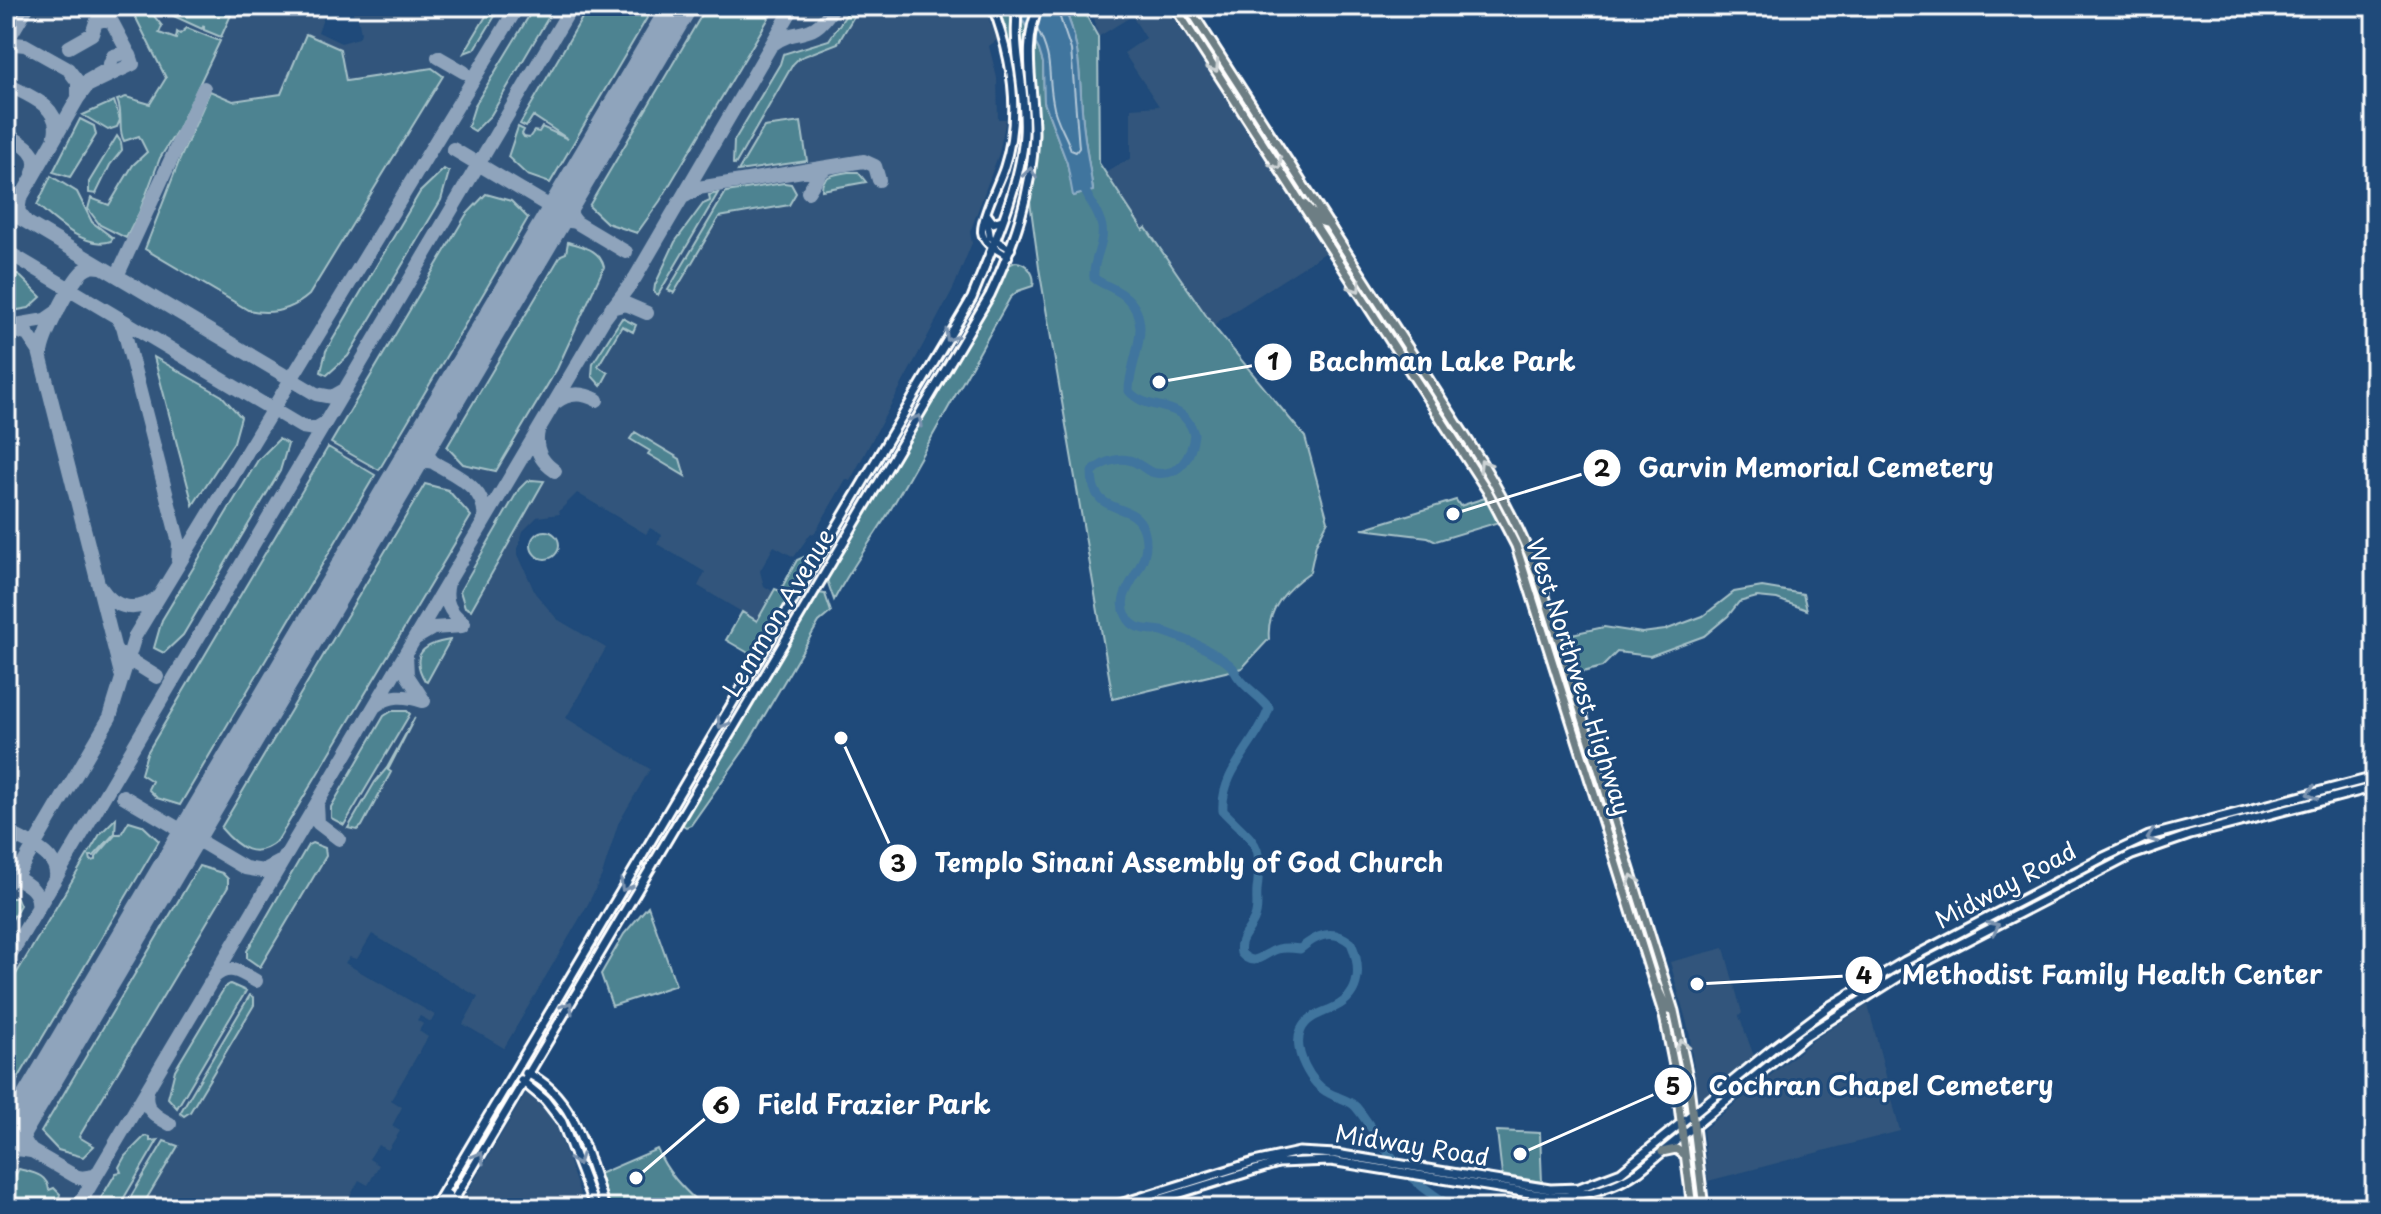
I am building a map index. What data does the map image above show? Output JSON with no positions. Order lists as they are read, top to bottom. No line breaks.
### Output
{"streets":{"main road":["Lemmon Avenue","West Northwest Highway","Midway Road"]},"crossings":[["West Northwest Highway","Midway Road"]],"places":["Bachman Lake Park","Garvin Memorial Cemetery","Templo Sinani Assembly of God Church","Methodist Family Health Center","Cochran Chapel Cemetery","Field Frazier Park"]}
